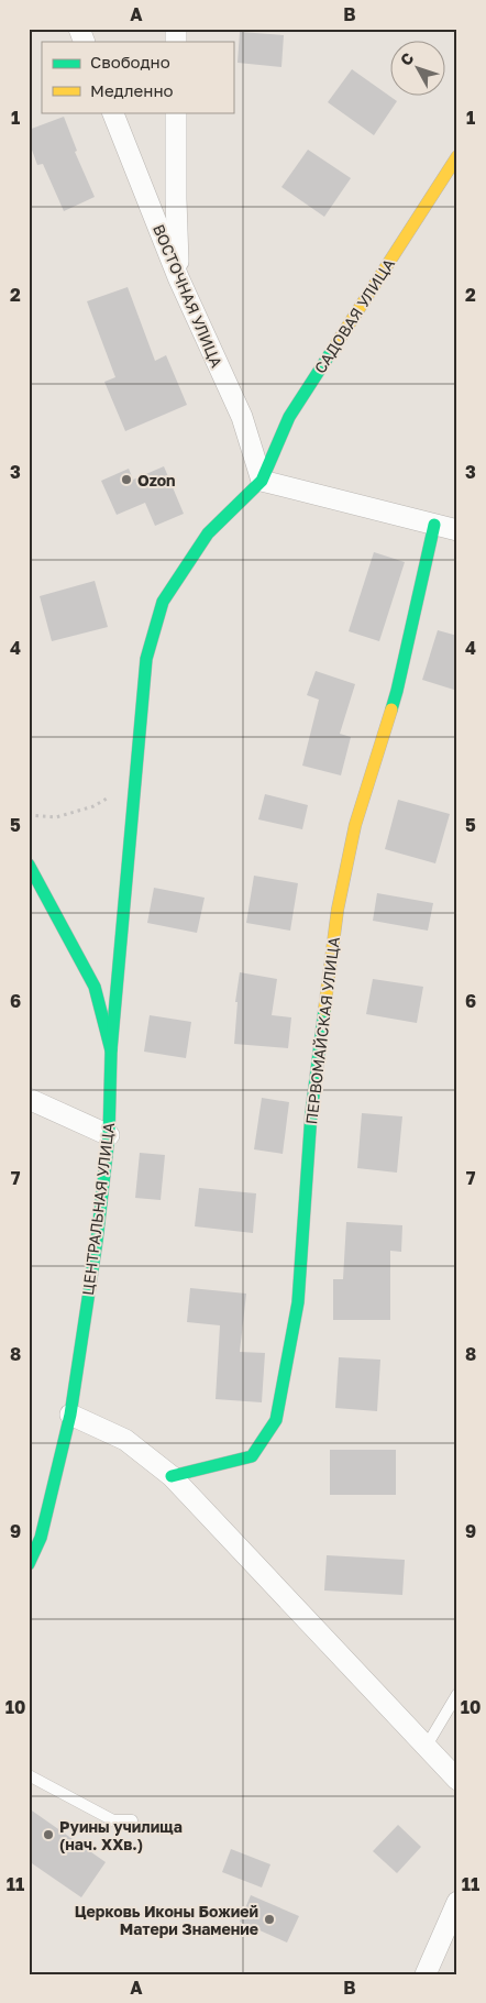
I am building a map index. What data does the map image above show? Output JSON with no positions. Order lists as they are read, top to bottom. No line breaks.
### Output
{"streets":{"street":["ВОСТОЧНАЯ УЛИЦА","САДОВАЯ УЛИЦА","ПЕРВОМАЙСКАЯ УЛИЦА","ЦЕНТРАЛЬНАЯ УЛИЦА"]},"crossings":[["ВОСТОЧНАЯ УЛИЦА","САДОВАЯ УЛИЦА"]],"places":["Ozon","Руины училища (нач. XXв.)","Церковь Иконы Божией Матери Знамение"],"legend":["Свободно","Медленно"],"north":"top left","grid":{"columns":["A","B"],"rows":["1","2","3","4","5","6","7","8","9","10","11"]}}
